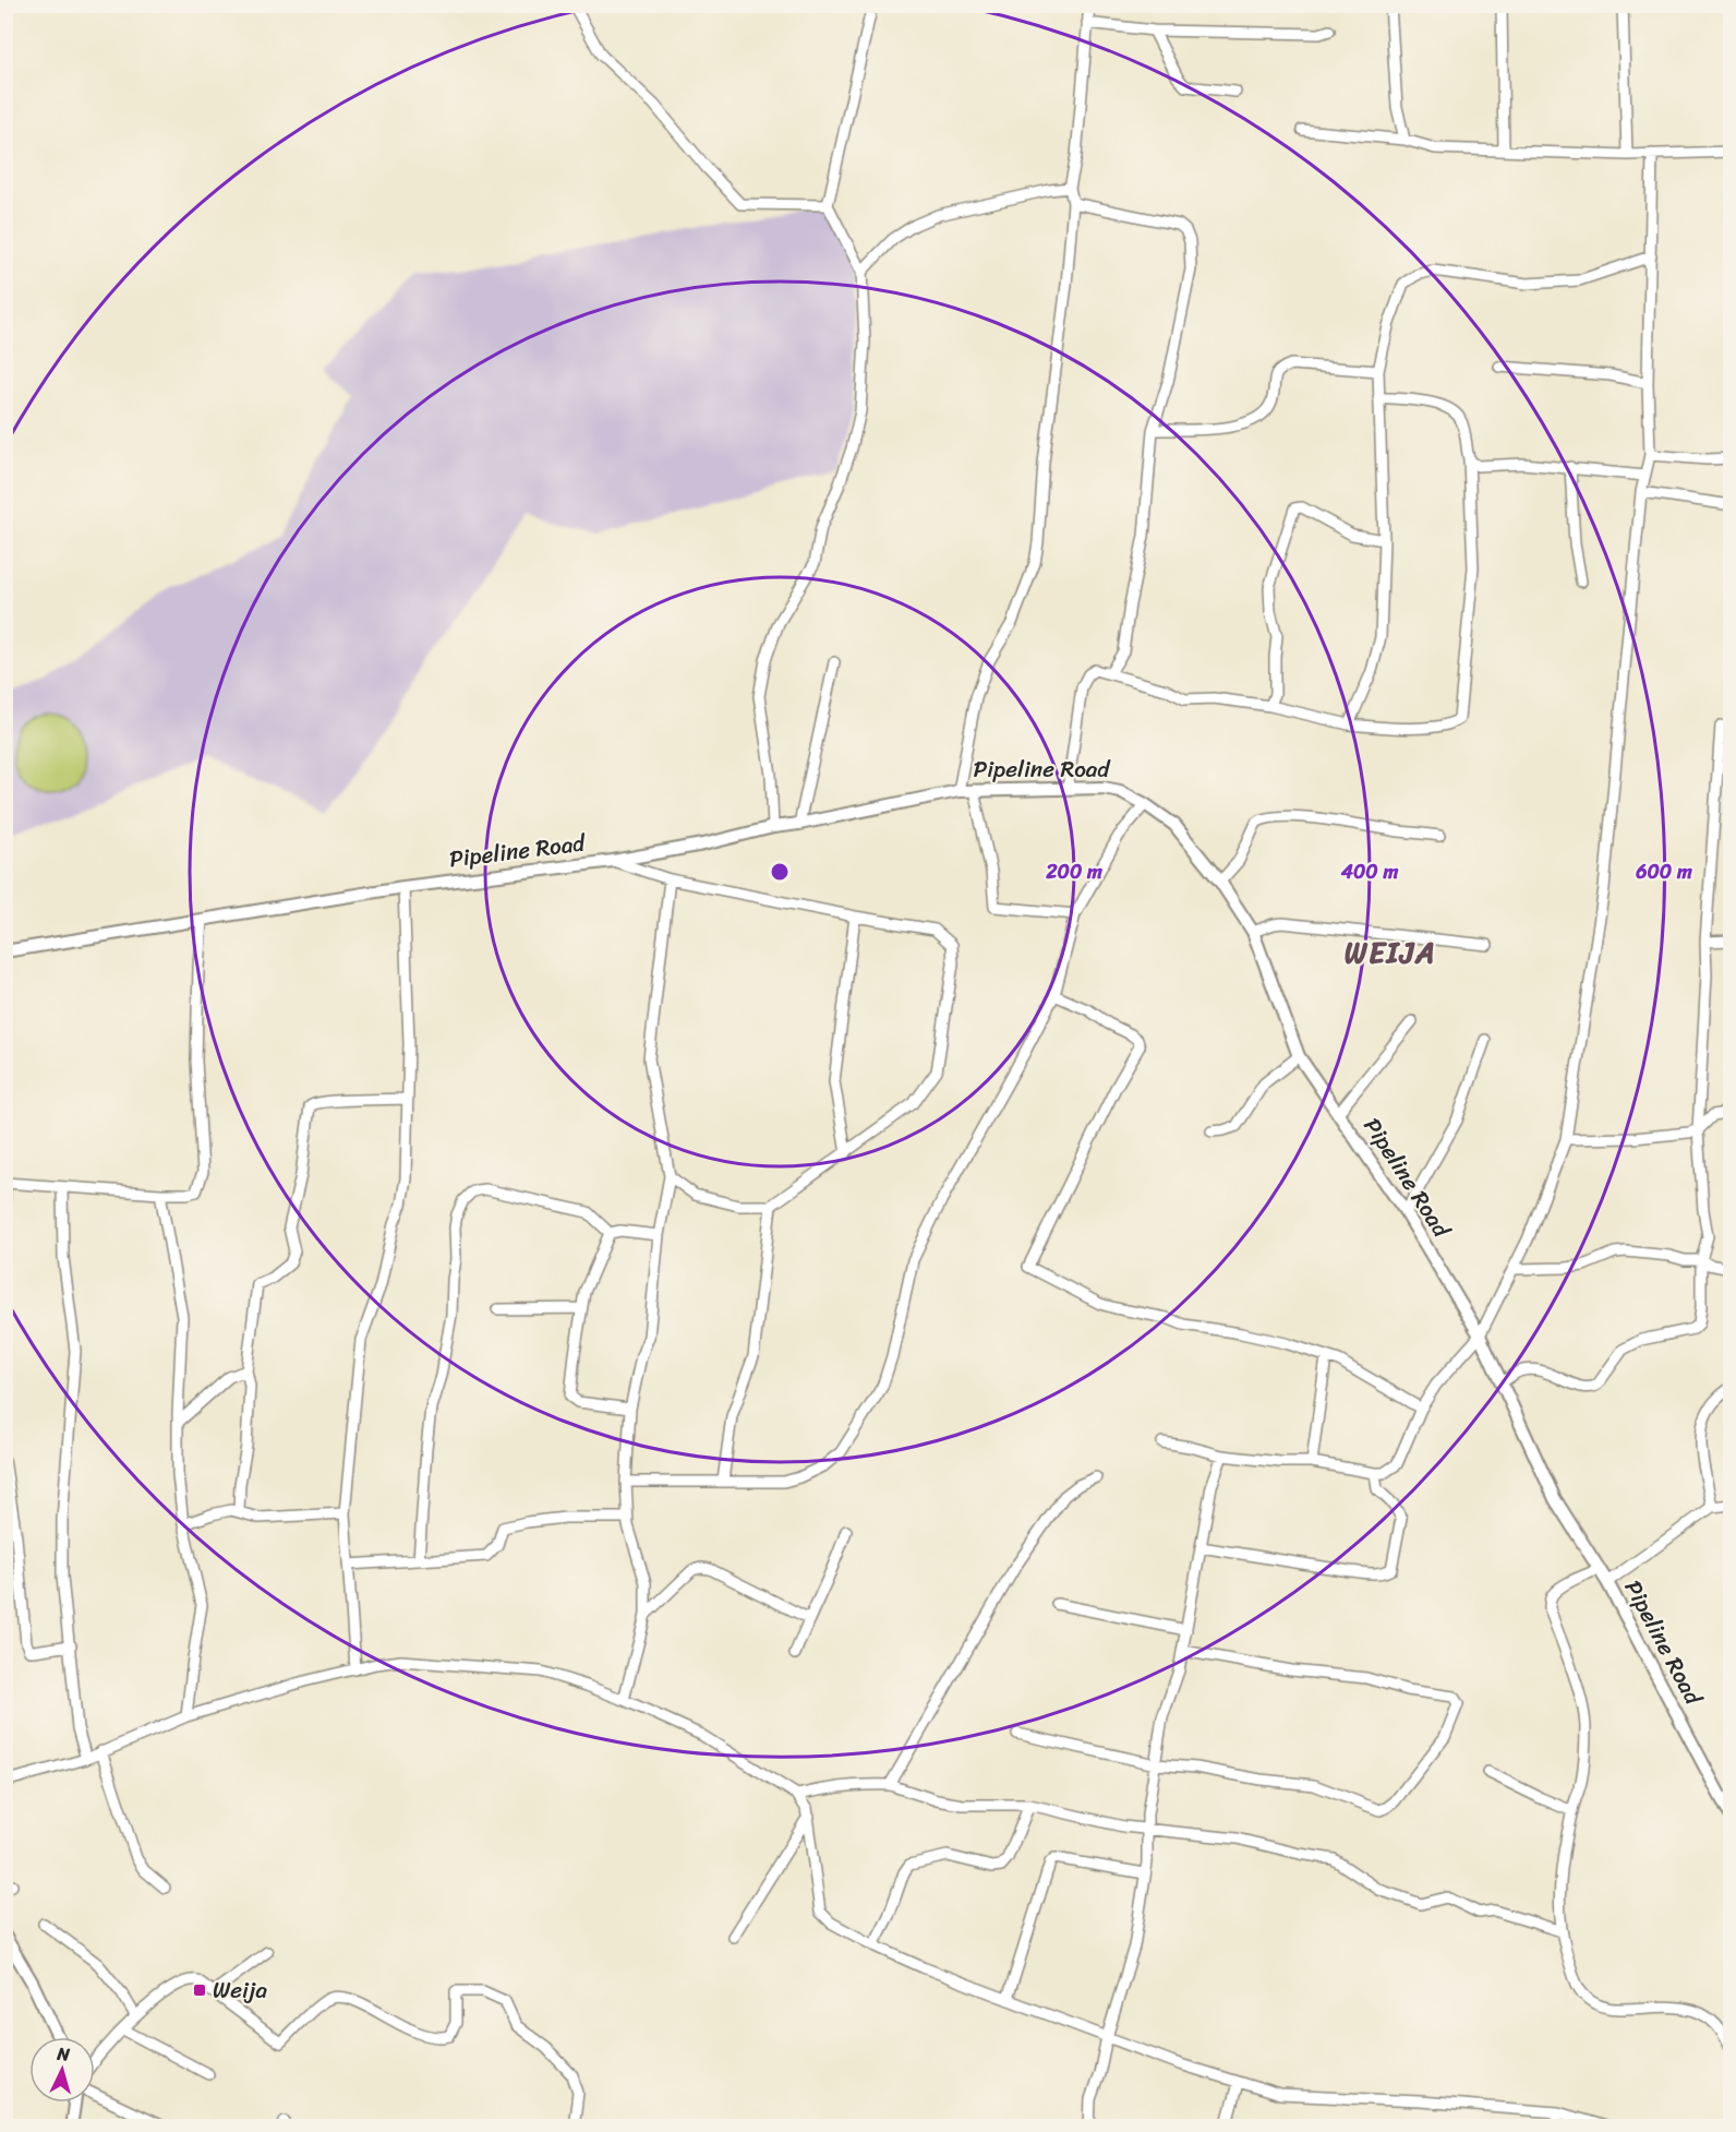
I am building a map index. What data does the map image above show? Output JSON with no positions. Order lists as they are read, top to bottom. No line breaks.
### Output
{"streets":{"street":["Pipeline Road"]},"districts":["WEIJA"],"places":{"transit":["Weija"]},"north":"top","rings":["200 m","400 m","600 m"]}
